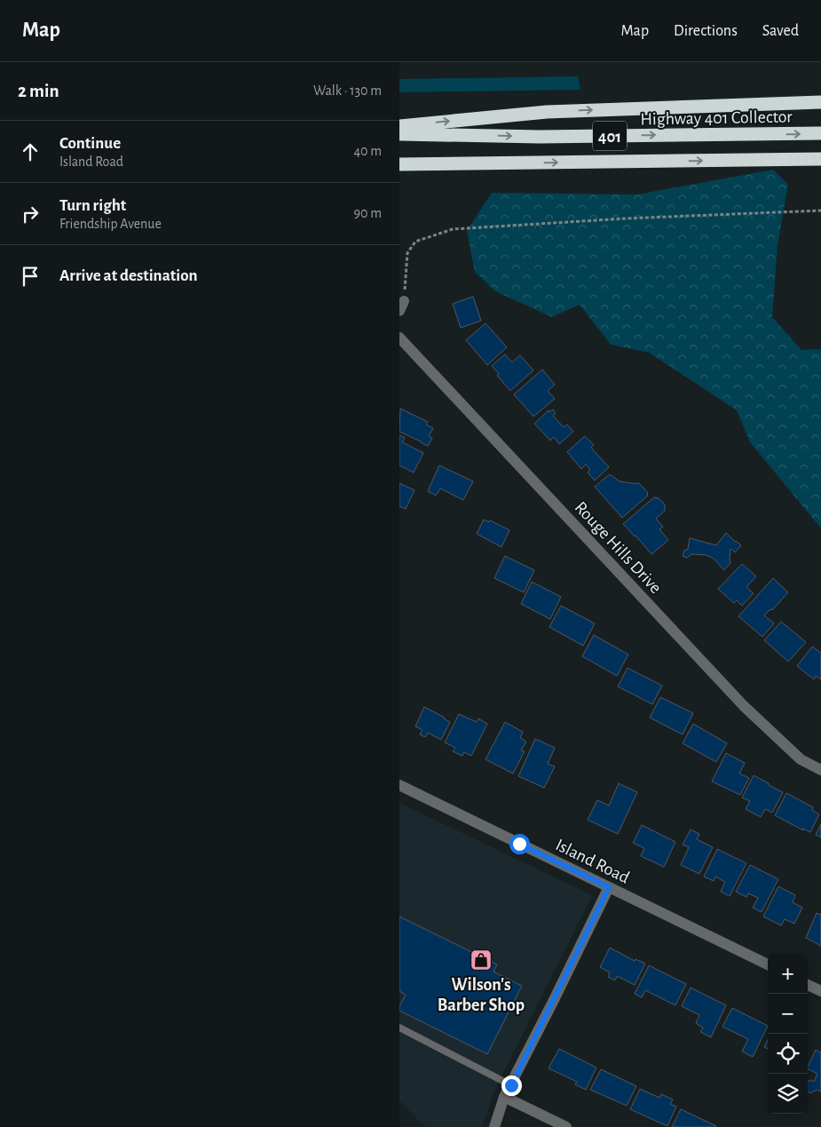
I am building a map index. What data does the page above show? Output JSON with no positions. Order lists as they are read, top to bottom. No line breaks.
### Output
{"streets":{"highway":["Highway 401 Collector","401"],"street":["Rouge Hills Drive","Island Road"]},"places":{"shop":["Wilson's Barber Shop"]},"page":{"header":"Map","nav":["Map","Directions","Saved"],"heading":["2 min","Walk · 130 m"],"list":[["Continue","Island Road","40 m"],["Turn right","Friendship Avenue","90 m"],"Arrive at destination"],"map_buttons":["+","−"]}}
